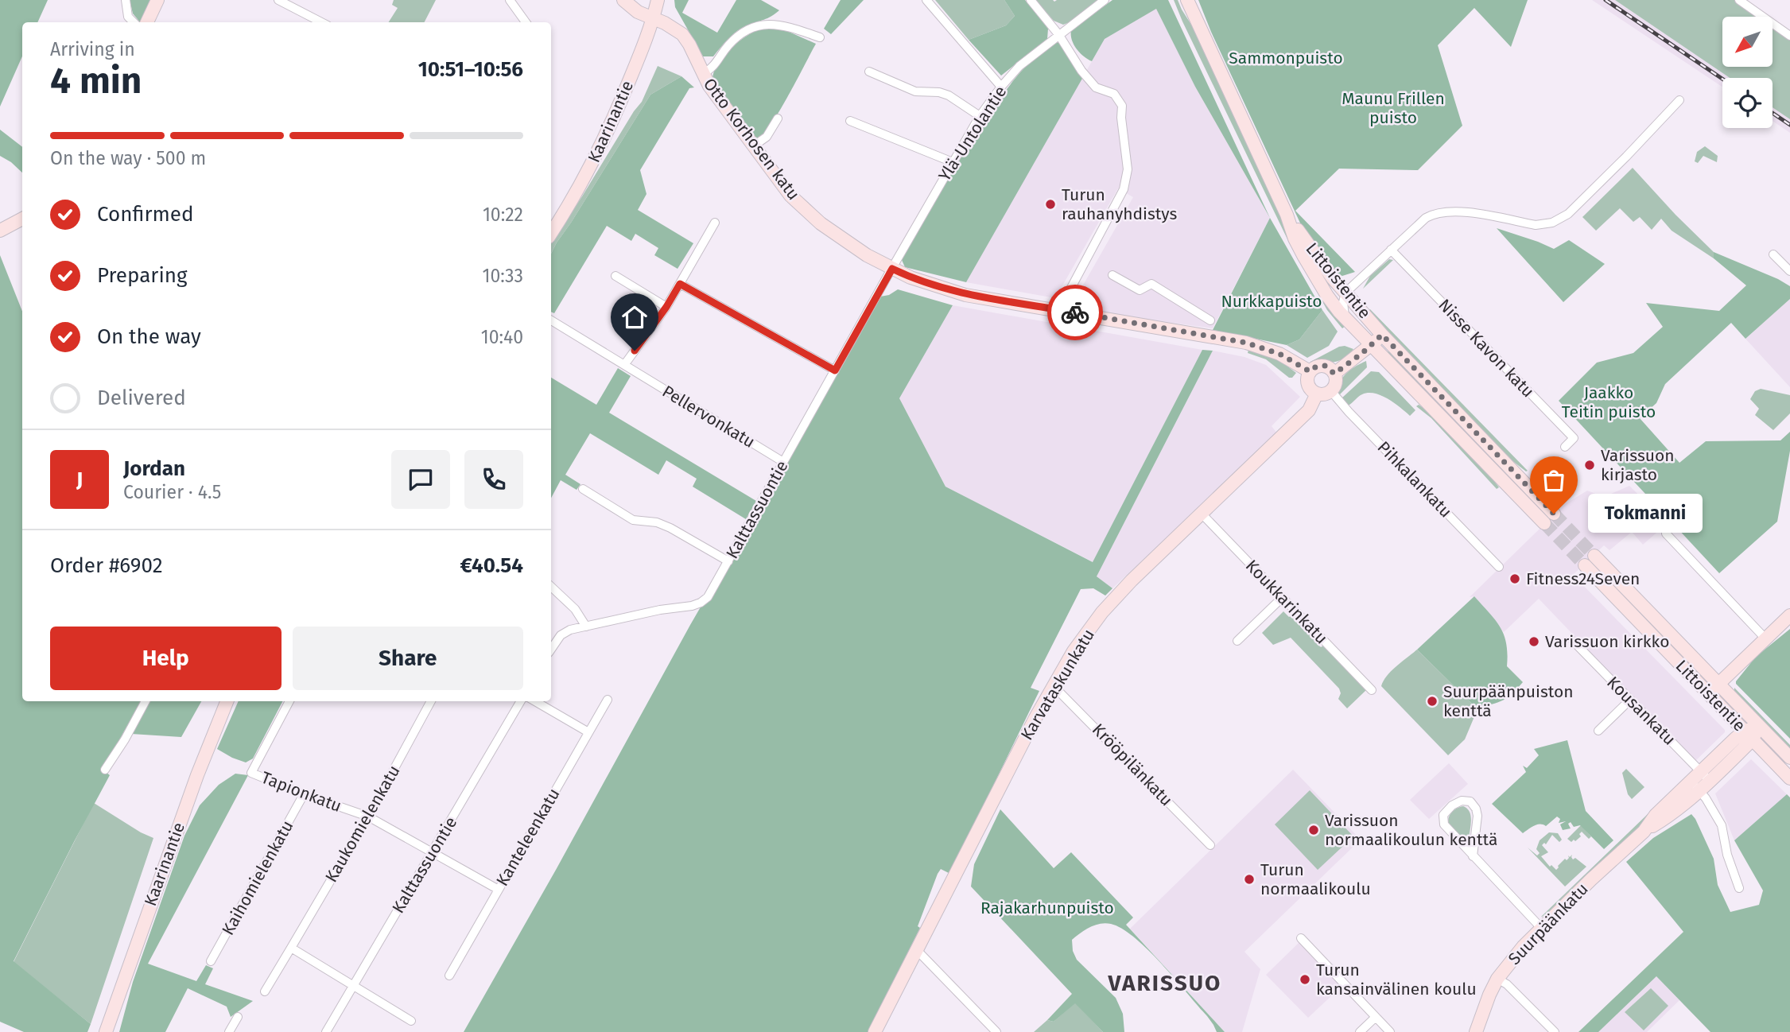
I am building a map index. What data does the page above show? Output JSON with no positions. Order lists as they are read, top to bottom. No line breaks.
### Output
{"streets":{"street":["Kaarinantie","Ylä-Untolantie","Otto Korhosen katu","Littoistentie","Nisse Kavon katu","Pellervonkatu","Pihkalankatu","Kalttassuontie","Koukkarinkatu","Karvataskunkatu","Kousankatu","Krööpilänkatu","Tapionkatu","Kaukomielenkatu","Kanteleenkatu","Kaihomielenkatu","Suurpäänkatu"]},"crossings":[["Kaarinantie","Otto Korhosen katu"],["Ylä-Untolantie","Otto Korhosen katu"],["Ylä-Untolantie","Kalttassuontie"],["Otto Korhosen katu","Pihkalankatu"],["Otto Korhosen katu","Kalttassuontie"],["Otto Korhosen katu","Karvataskunkatu"],["Littoistentie","Suurpäänkatu"],["Pellervonkatu","Kalttassuontie"],["Pihkalankatu","Karvataskunkatu"],["Kalttassuontie","Tapionkatu"],["Koukkarinkatu","Karvataskunkatu"],["Karvataskunkatu","Krööpilänkatu"],["Kousankatu","Suurpäänkatu"],["Tapionkatu","Kaukomielenkatu"],["Tapionkatu","Kanteleenkatu"],["Tapionkatu","Kaihomielenkatu"]],"districts":["VARISSUO"],"parks":["Sammonpuisto","Maunu Frillen puisto","Nurkkapuisto","Jaakko Teitin puisto","Rajakarhunpuisto"],"places":["Turun rauhanyhdistys","Varissuon kirjasto","Tokmanni","Fitness24Seven","Varissuon kirkko","Suurpäänpuiston kenttä","Varissuon normaalikoulun kenttä","Turun normaalikoulu","Turun kansainvälinen koulu"],"north":"bottom left","page":{"heading":["4 min","Arriving in","10:51–10:56"],"panel":["Jordan","Courier · 4.5","Order #6902","€40.54"],"bar":"On the way · 500 m","list":[["Confirmed","10:22"],["Preparing","10:33"],["On the way","10:40"],"Delivered"],"round":"J","bubble":"Tokmanni","buttons":["Help","Share"]}}
